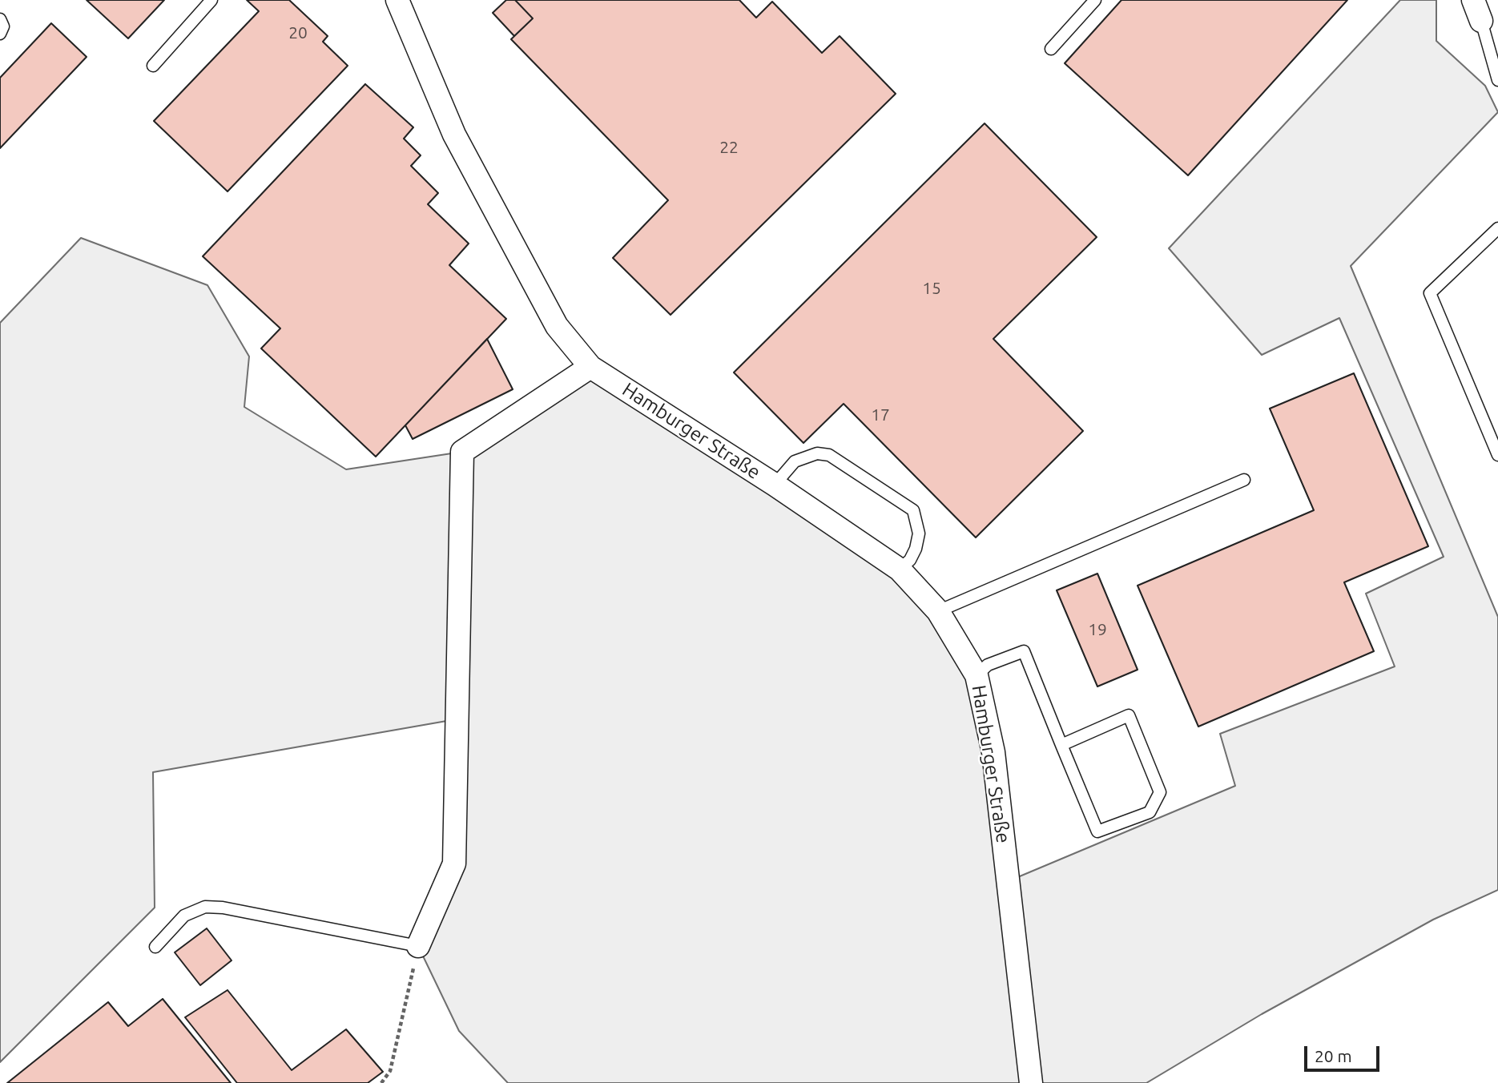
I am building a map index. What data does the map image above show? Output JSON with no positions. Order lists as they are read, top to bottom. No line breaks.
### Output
{"streets":{"street":["Hamburger Straße"]},"house_numbers":["20","22","15","17","19"],"scale_bar":"20 m"}
